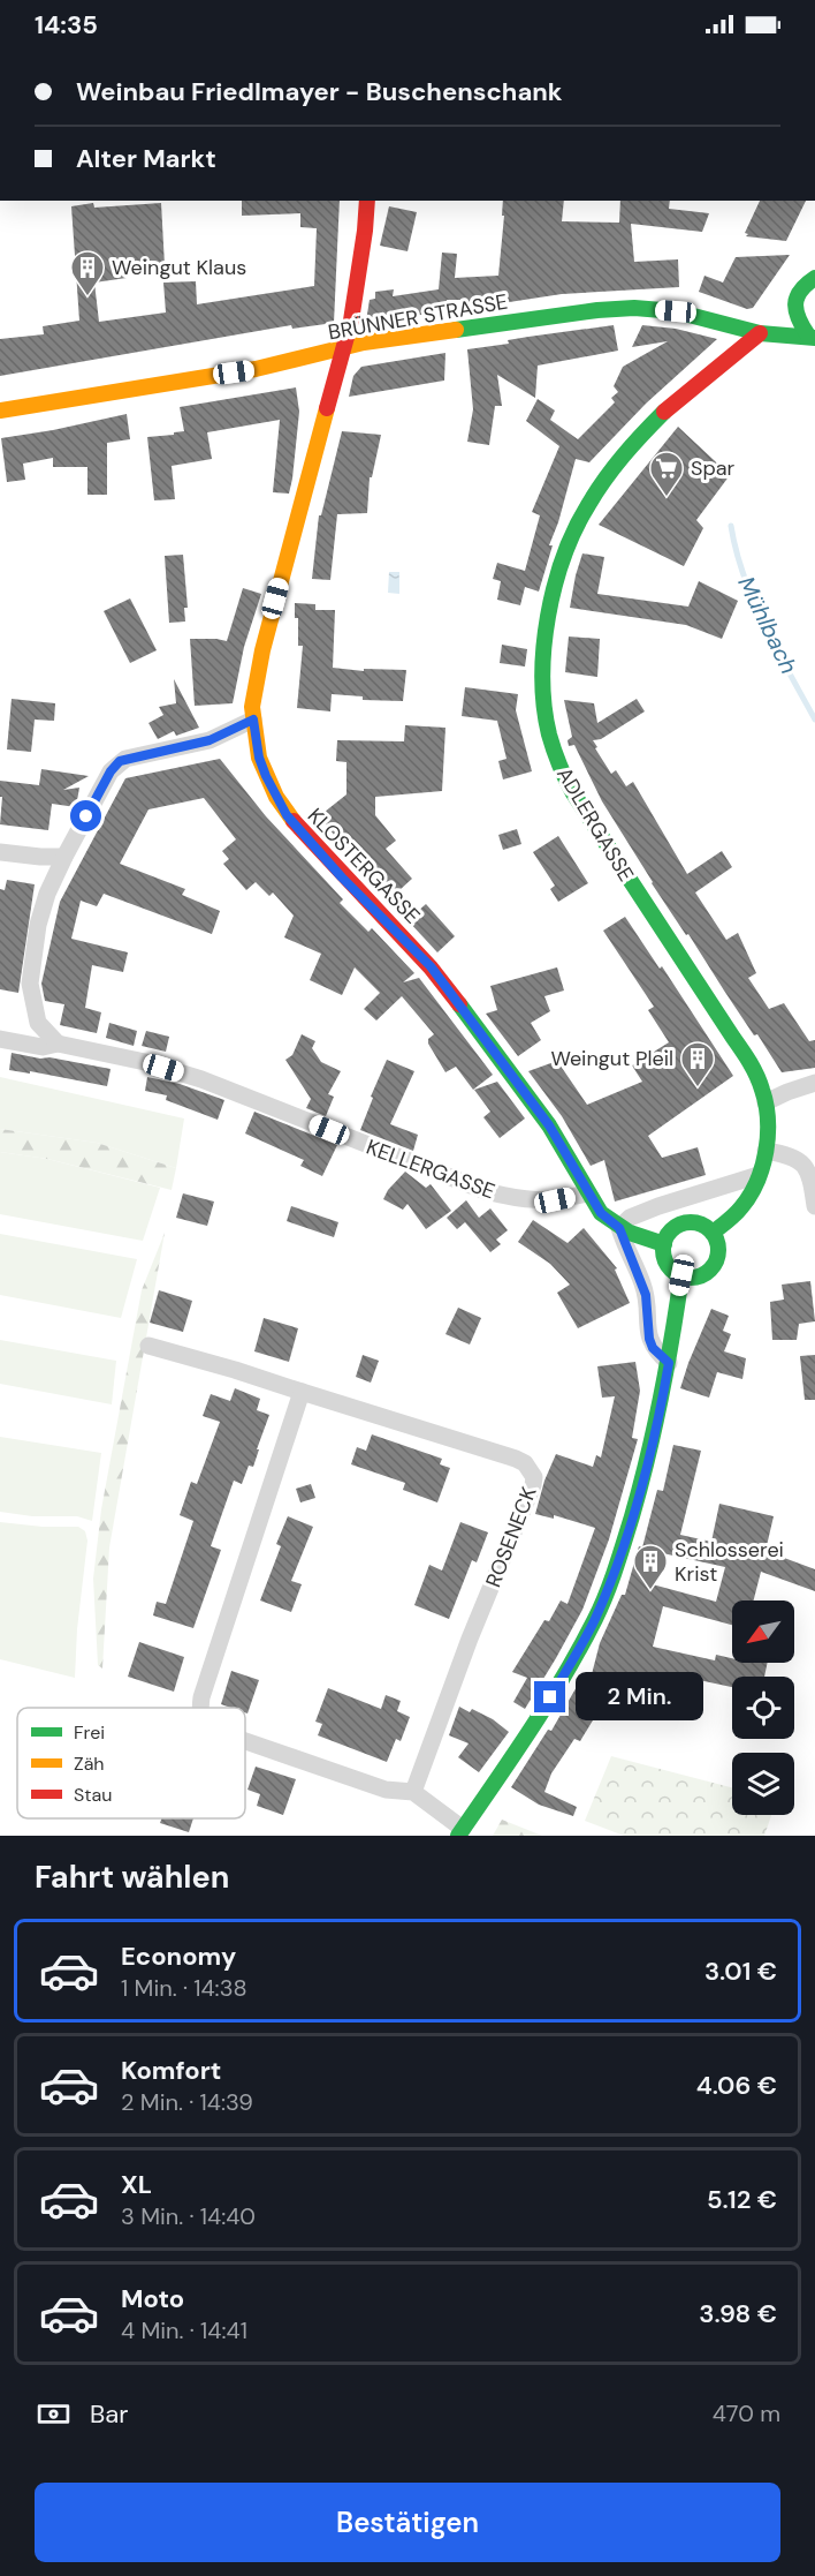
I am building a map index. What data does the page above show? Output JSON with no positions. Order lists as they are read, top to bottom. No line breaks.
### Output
{"streets":{"main road":["BRÜNNER STRASSE","ADLERGASSE","KLOSTERGASSE"],"street":["KELLERGASSE","ROSENECK"]},"crossings":[["BRÜNNER STRASSE","ADLERGASSE"],["BRÜNNER STRASSE","KLOSTERGASSE"],["ADLERGASSE","KLOSTERGASSE"],["KLOSTERGASSE","KELLERGASSE"]],"water":["Mühlbach"],"places":{"building":["Weingut Klaus","Weingut Pleil","Schlosserei Krist"],"supermarket":["Spar"]},"legend":["Frei","Zäh","Stau"],"north":"bottom left","page":{"status":"14:35","banner":["Weinbau Friedlmayer - Buschenschank","Alter Markt"],"bubble":"2 Min.","heading":"Fahrt wählen","list":[{"name":"Economy","note":"1 Min. · 14:38","value":"3.01 €"},{"name":"Komfort","note":"2 Min. · 14:39","value":"4.06 €"},{"name":"XL","note":"3 Min. · 14:40","value":"5.12 €"},{"name":"Moto","note":"4 Min. · 14:41","value":"3.98 €"}],"pay":["Bar","470 m"],"buttons":"Bestätigen"}}
